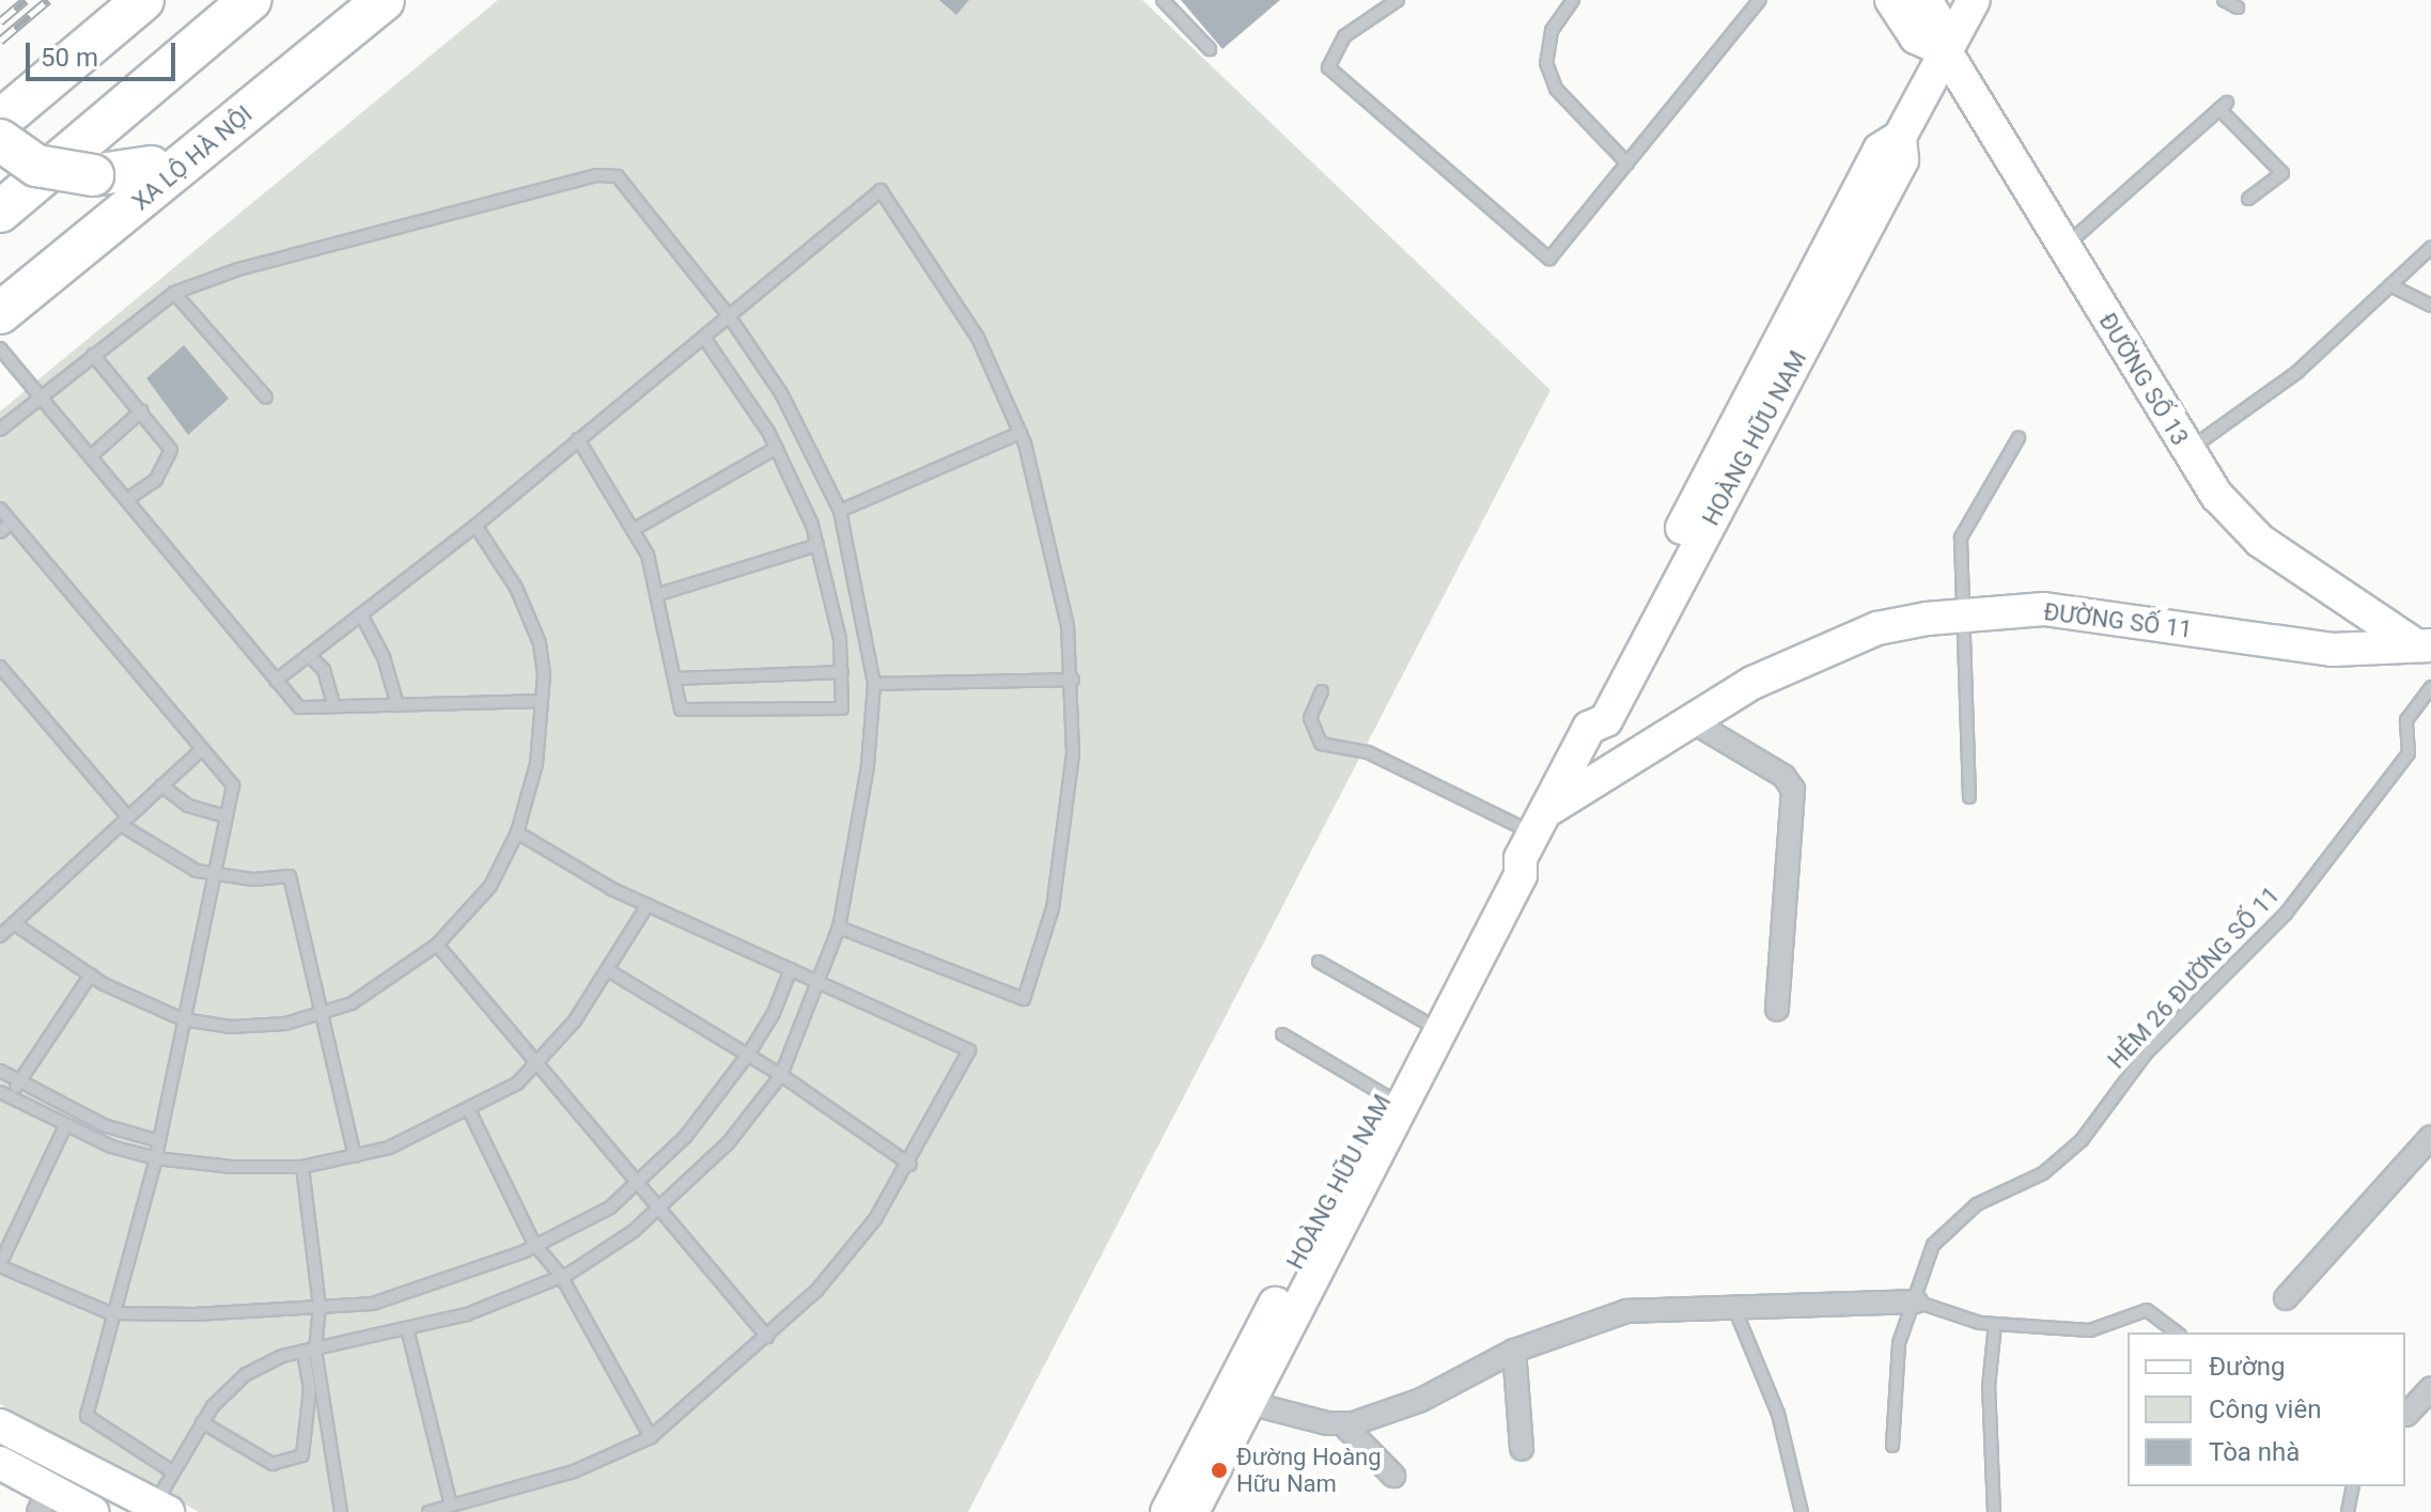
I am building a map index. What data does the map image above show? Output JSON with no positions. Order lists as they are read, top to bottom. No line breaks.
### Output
{"streets":{"highway":["XA LỘ HÀ NỘI"],"main road":["ĐƯỜNG SỐ 13","HOÀNG HỮU NAM","ĐƯỜNG SỐ 11"],"lane":["HẺM 26 ĐƯỜNG SỐ 11"]},"crossings":[["ĐƯỜNG SỐ 13","HOÀNG HỮU NAM"],["ĐƯỜNG SỐ 13","ĐƯỜNG SỐ 11"],["HOÀNG HỮU NAM","ĐƯỜNG SỐ 11"]],"places":["Đường Hoàng Hữu Nam"],"legend":["Đường","Công viên","Tòa nhà"],"scale_bar":"50 m"}
